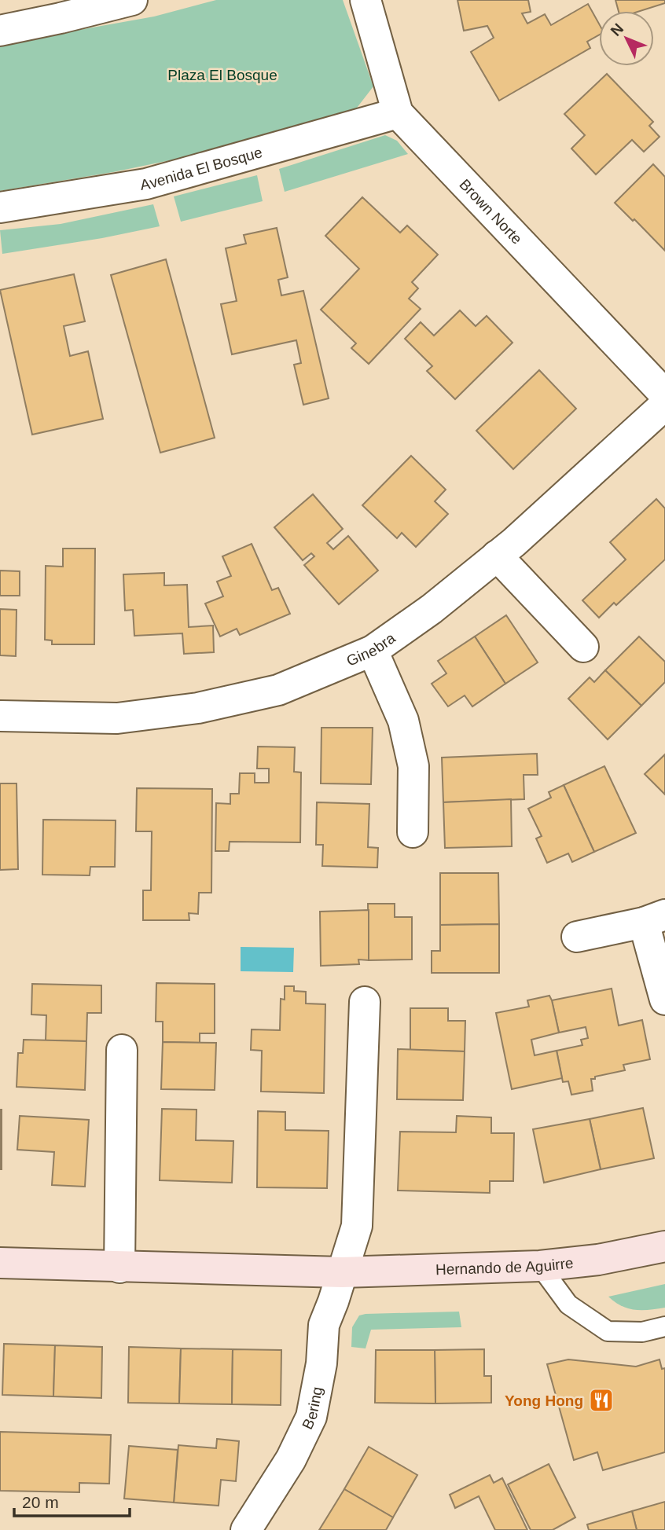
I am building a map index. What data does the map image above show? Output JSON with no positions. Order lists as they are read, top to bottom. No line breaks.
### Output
{"streets":{"street":["Avenida El Bosque","Brown Norte","Ginebra","Hernando de Aguirre","Bering"]},"crossings":[["Avenida El Bosque","Brown Norte"],["Hernando de Aguirre","Bering"]],"parks":["Plaza El Bosque"],"places":{"restaurant":["Yong Hong"]},"scale_bar":"20 m","north":"top left"}
